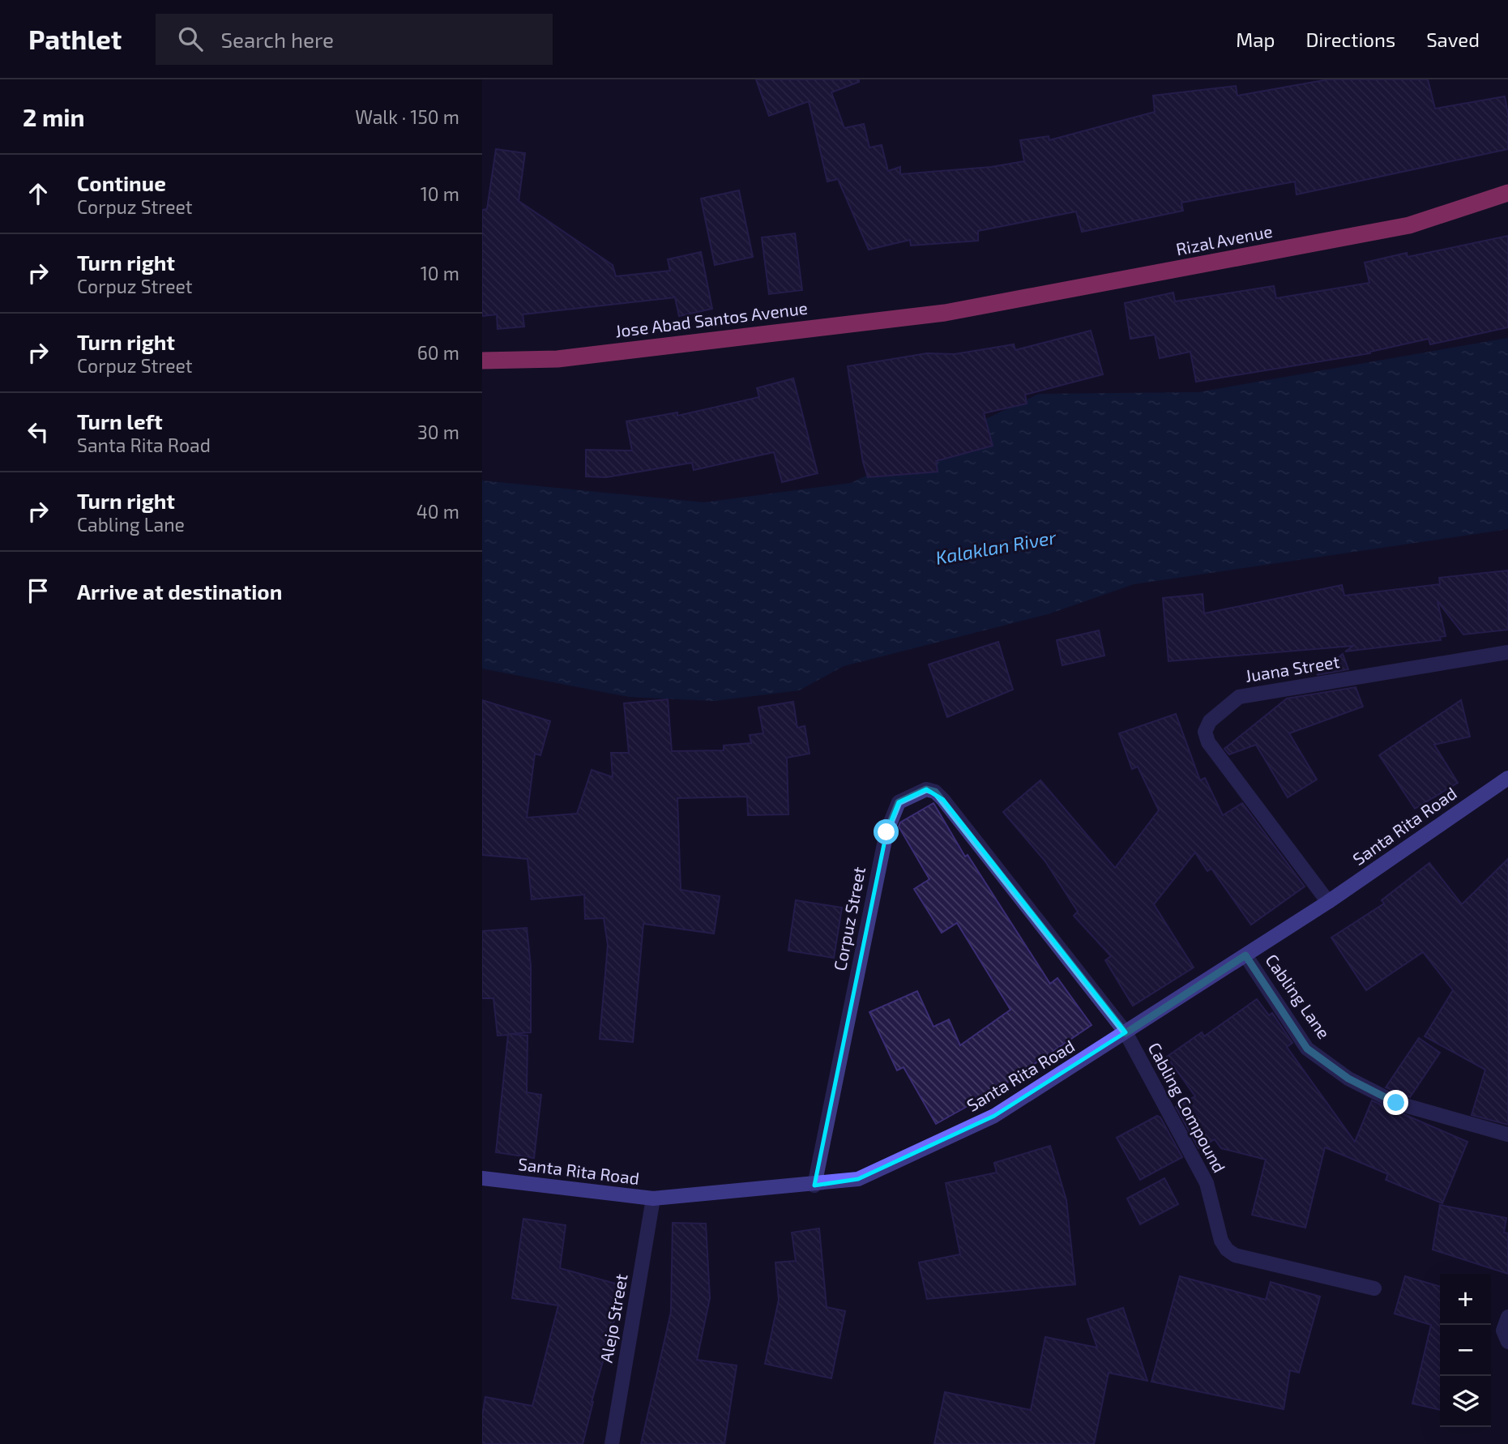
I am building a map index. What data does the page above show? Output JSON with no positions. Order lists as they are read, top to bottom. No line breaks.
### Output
{"streets":{"highway":["Rizal Avenue","Jose Abad Santos Avenue"],"main road":["Santa Rita Road"],"street":["Juana Street","Corpuz Street","Cabling Lane","Cabling Compound","Alejo Street"]},"crossings":[["Rizal Avenue","Jose Abad Santos Avenue"],["Juana Street","Santa Rita Road"],["Santa Rita Road","Corpuz Street"],["Santa Rita Road","Cabling Lane"],["Santa Rita Road","Cabling Compound"],["Santa Rita Road","Alejo Street"],["Corpuz Street","Cabling Compound"]],"water":["Kalaklan River"],"page":{"header":"Pathlet","search":"Search here","nav":["Map","Directions","Saved"],"heading":["2 min","Walk · 150 m"],"list":[["Continue","Corpuz Street","10 m"],["Turn right","Corpuz Street","10 m"],["Turn right","Corpuz Street","60 m"],["Turn left","Santa Rita Road","30 m"],["Turn right","Cabling Lane","40 m"],"Arrive at destination"],"map_buttons":["+","−"]}}
